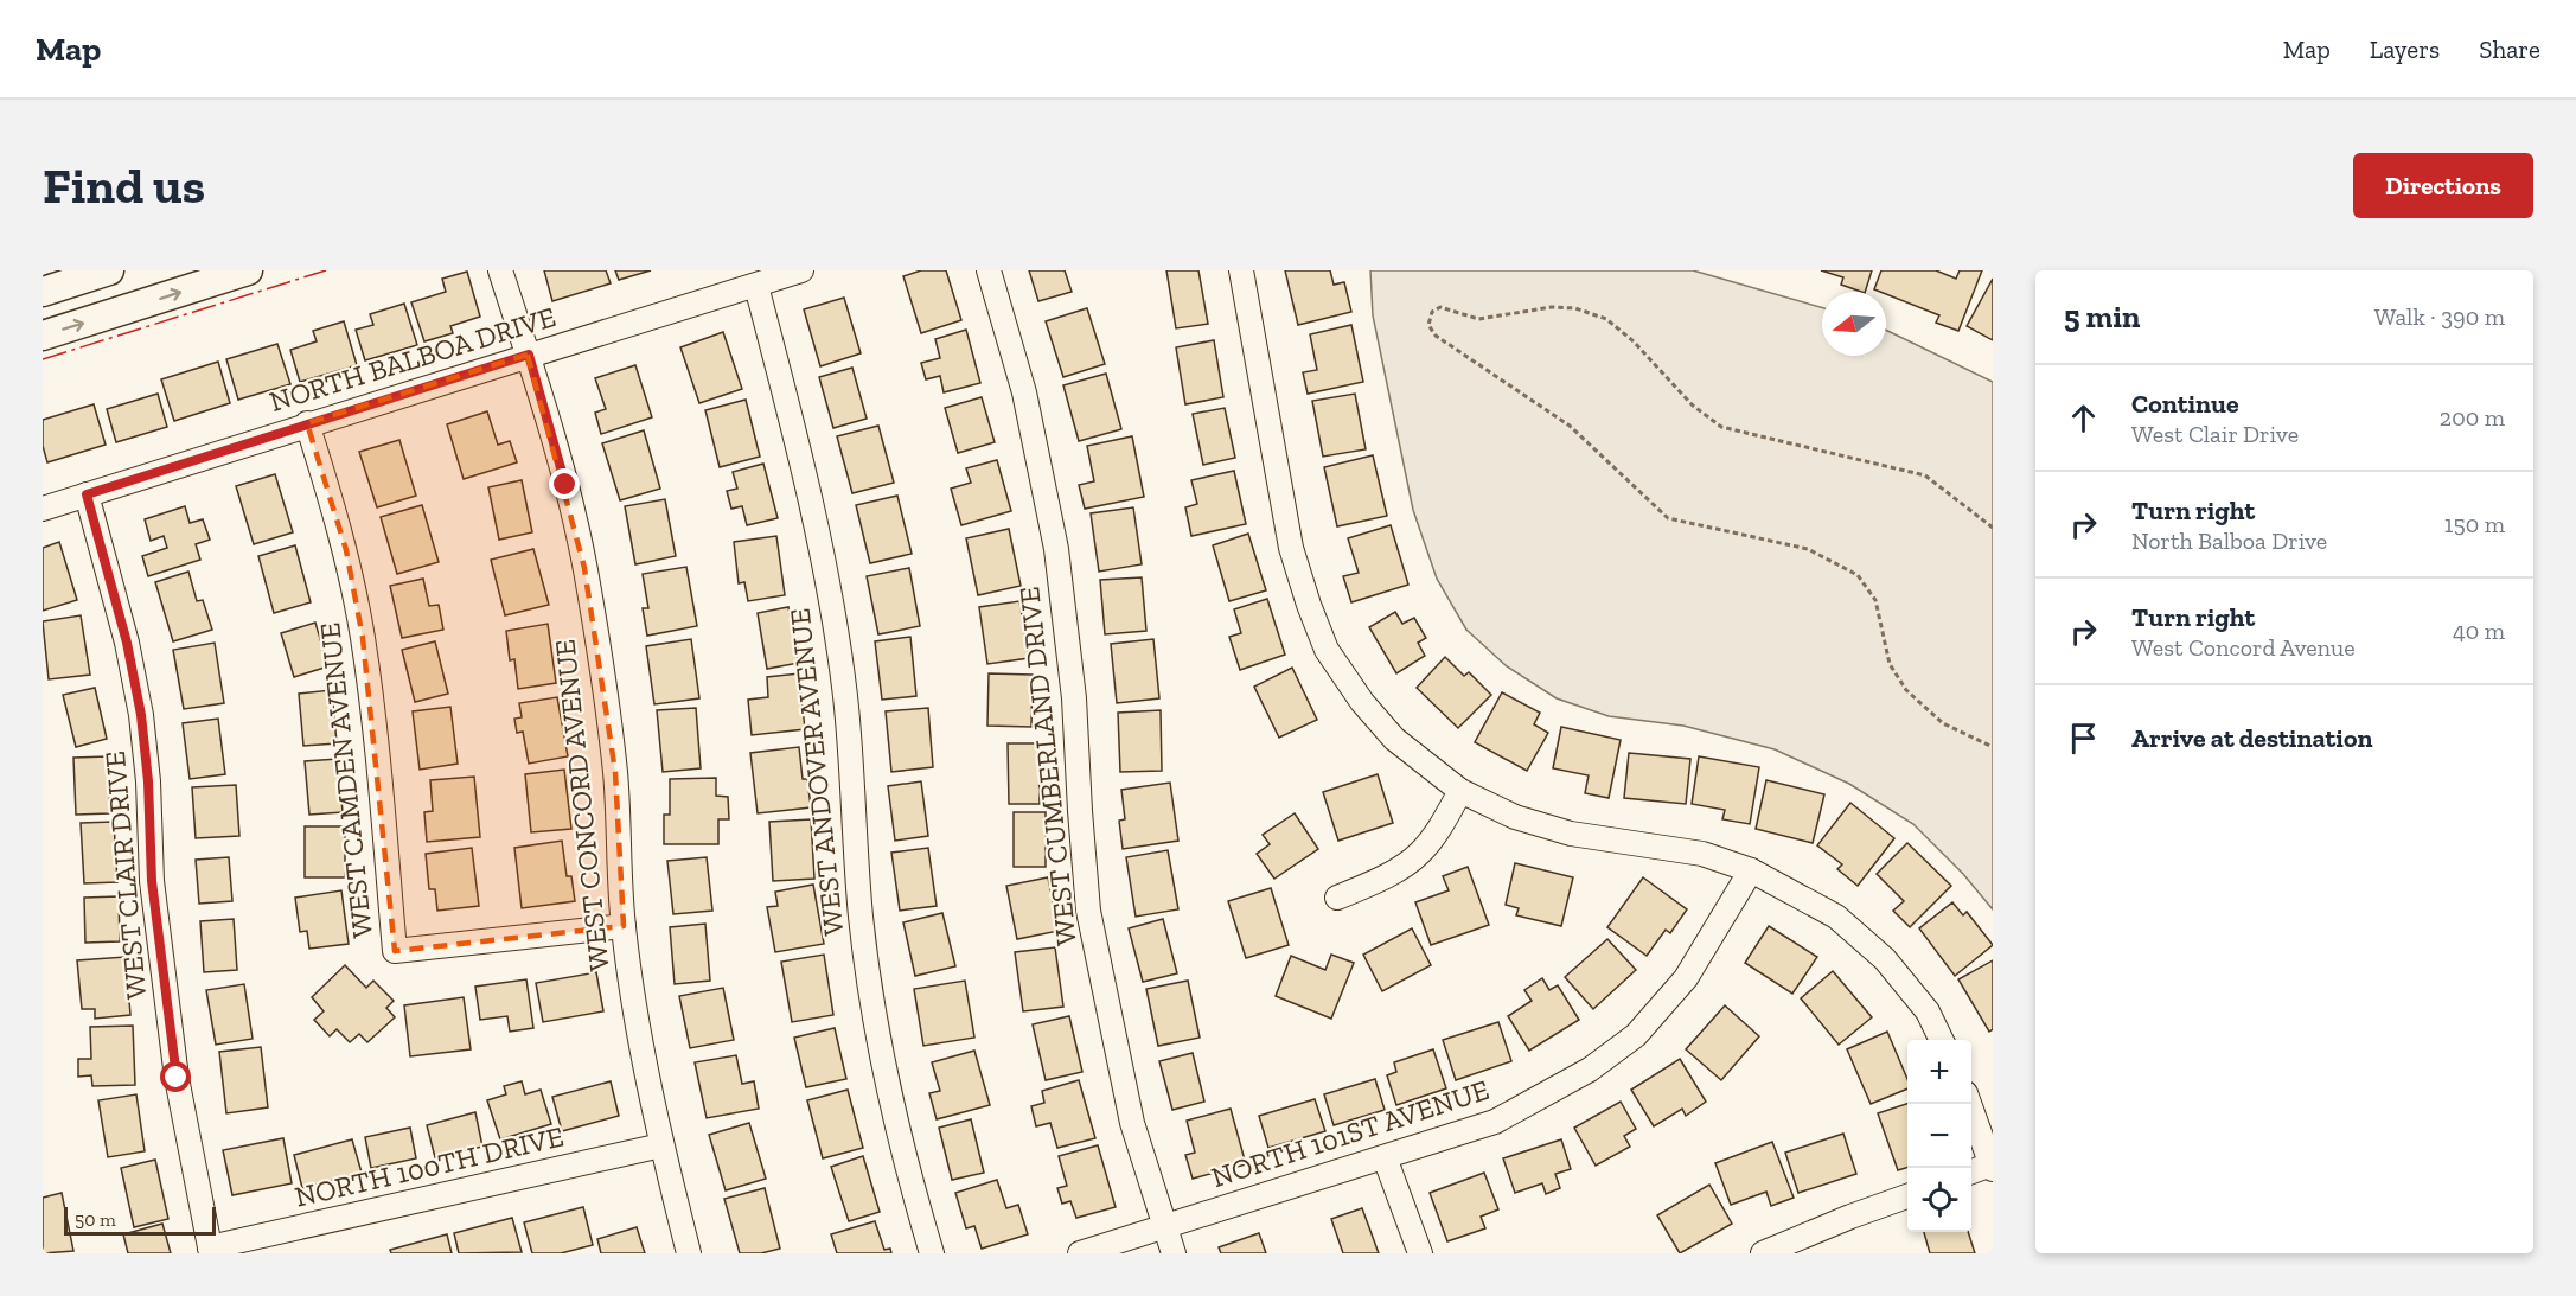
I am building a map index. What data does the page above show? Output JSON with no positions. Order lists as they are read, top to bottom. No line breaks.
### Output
{"streets":{"street":["NORTH BALBOA DRIVE","WEST CUMBERLAND DRIVE","WEST ANDOVER AVENUE","WEST CAMDEN AVENUE","WEST CONCORD AVENUE","WEST CLAIR DRIVE","NORTH 101ST AVENUE","NORTH 100TH DRIVE"]},"crossings":[["NORTH BALBOA DRIVE","WEST ANDOVER AVENUE"],["NORTH BALBOA DRIVE","WEST CAMDEN AVENUE"],["NORTH BALBOA DRIVE","WEST CONCORD AVENUE"],["NORTH BALBOA DRIVE","WEST CLAIR DRIVE"],["WEST CUMBERLAND DRIVE","NORTH 101ST AVENUE"],["WEST CAMDEN AVENUE","WEST CONCORD AVENUE"],["WEST CONCORD AVENUE","NORTH 100TH DRIVE"],["WEST CLAIR DRIVE","NORTH 100TH DRIVE"]],"scale_bar":"50 m","north":"left","page":{"header":"Map","nav":["Map","Layers","Share"],"buttons":"Directions","title":"Find us","heading":["5 min","Walk · 390 m"],"list":[["Continue","West Clair Drive","200 m"],["Turn right","North Balboa Drive","150 m"],["Turn right","West Concord Avenue","40 m"],"Arrive at destination"],"map_buttons":["+","−"],"scale":"50 m"}}
